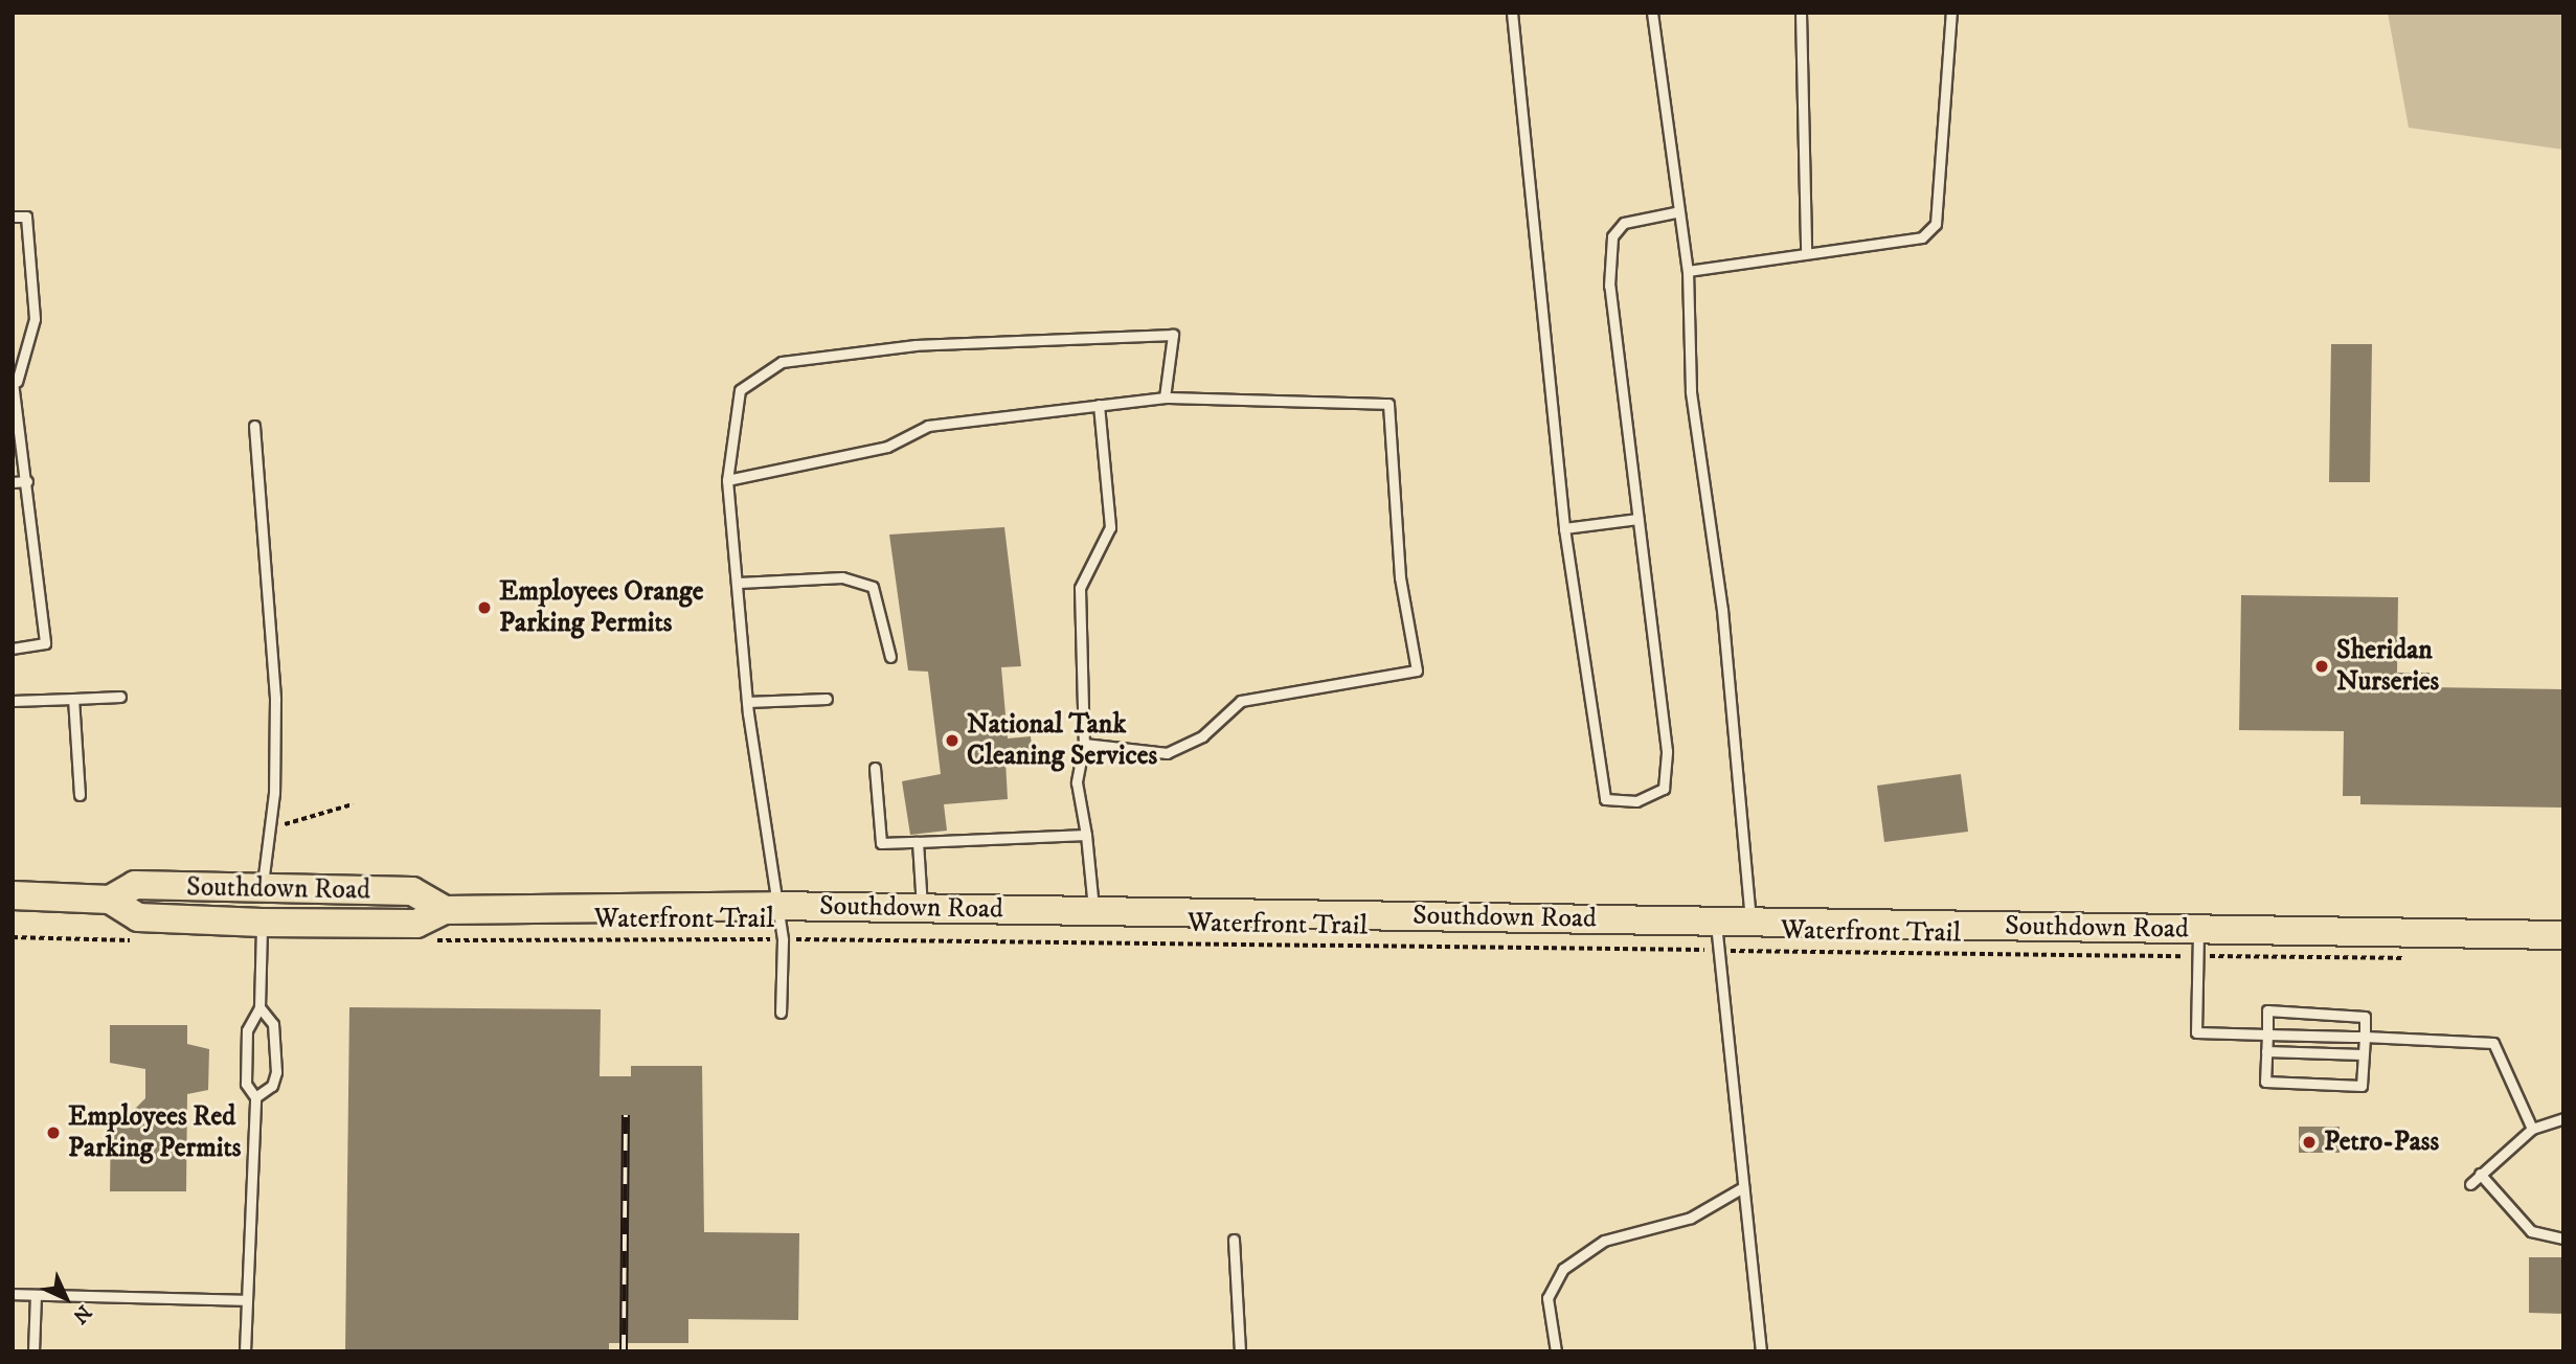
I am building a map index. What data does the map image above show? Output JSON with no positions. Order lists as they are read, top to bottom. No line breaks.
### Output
{"streets":{"main road":["Southdown Road"],"path":["Waterfront Trail"]},"crossings":[["Southdown Road","Waterfront Trail"]],"places":["Employees Orange Parking Permits","Sheridan Nurseries","National Tank Cleaning Services","Employees Red Parking Permits","Petro-Pass"],"north":"bottom right"}
